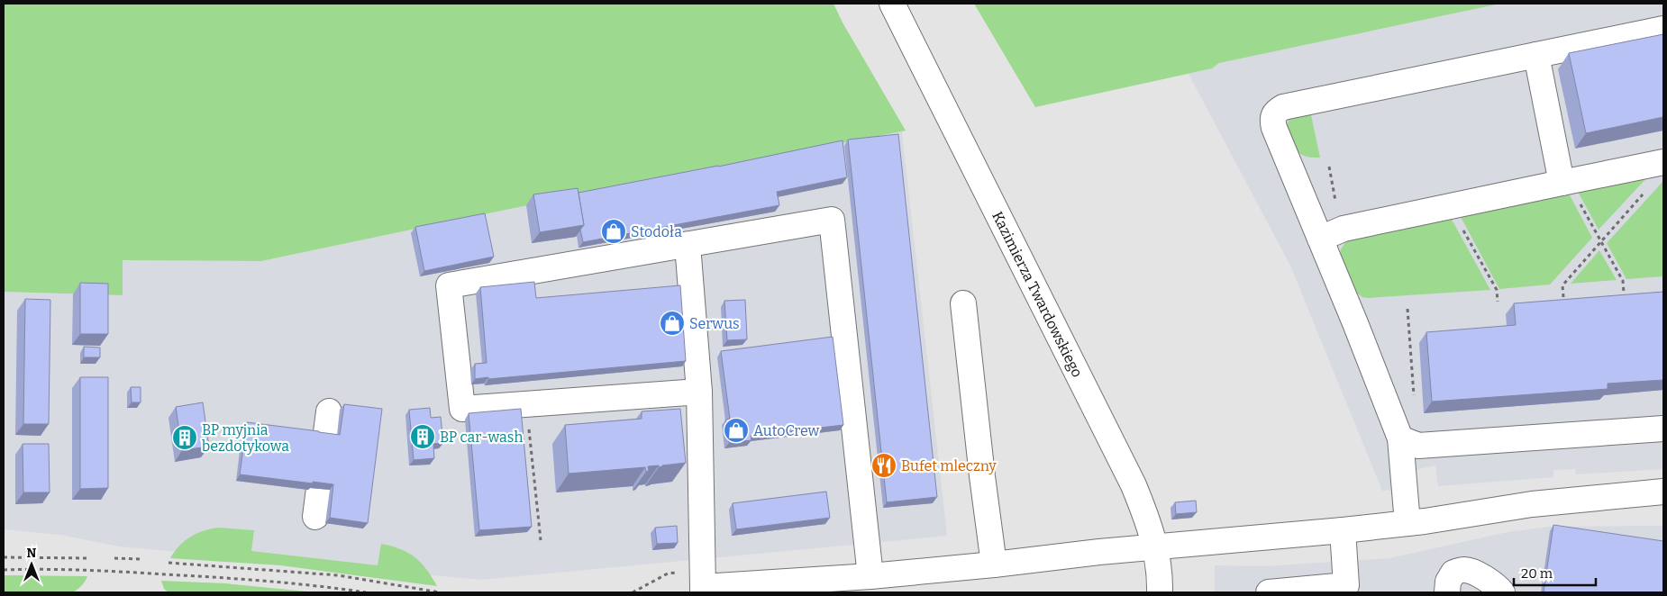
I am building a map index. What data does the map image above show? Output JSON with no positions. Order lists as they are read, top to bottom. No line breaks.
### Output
{"streets":{"street":["Kazimierza Twardowskiego"]},"places":{"shop":["Stodoła","Serwus","AutoCrew"],"building":["BP car-wash","BP myjnia bezdotykowa"],"restaurant":["Bufet mleczny"]},"scale_bar":"20 m","north":"top"}
